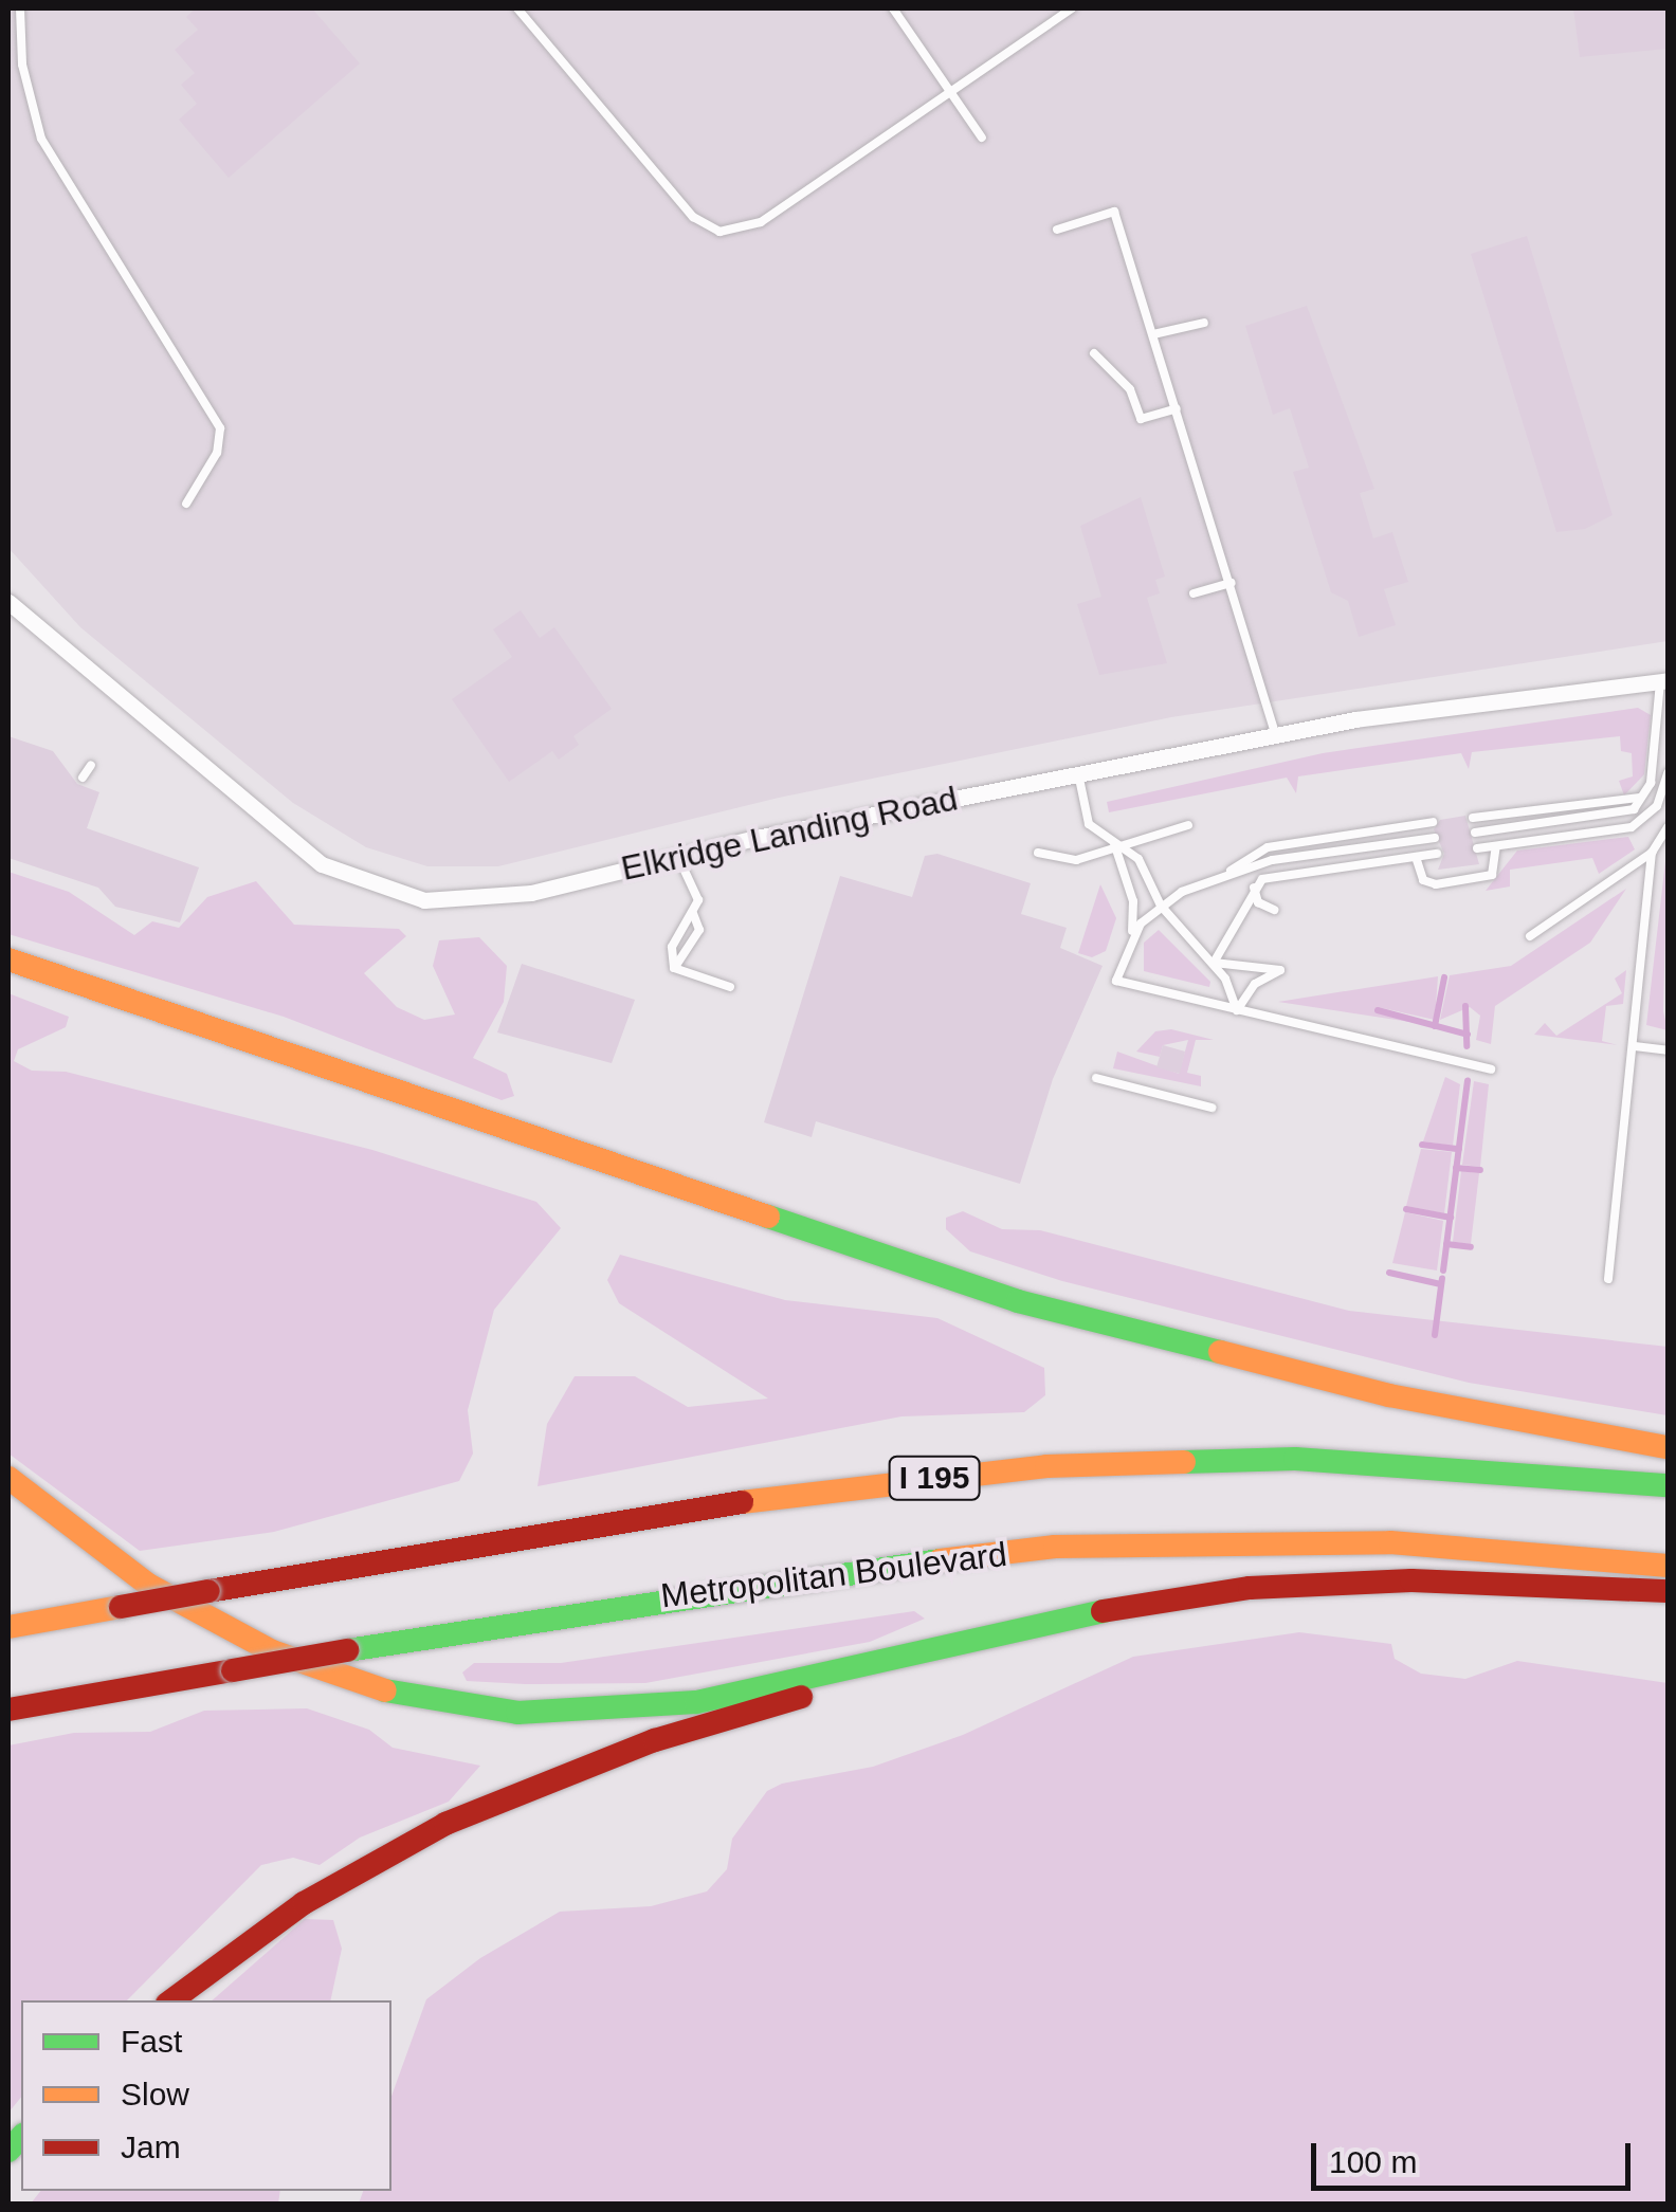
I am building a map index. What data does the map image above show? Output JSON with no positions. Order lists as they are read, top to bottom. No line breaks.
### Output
{"streets":{"highway":["I 195","Metropolitan Boulevard"],"street":["Elkridge Landing Road"]},"legend":["Fast","Slow","Jam"],"scale_bar":"100 m"}
